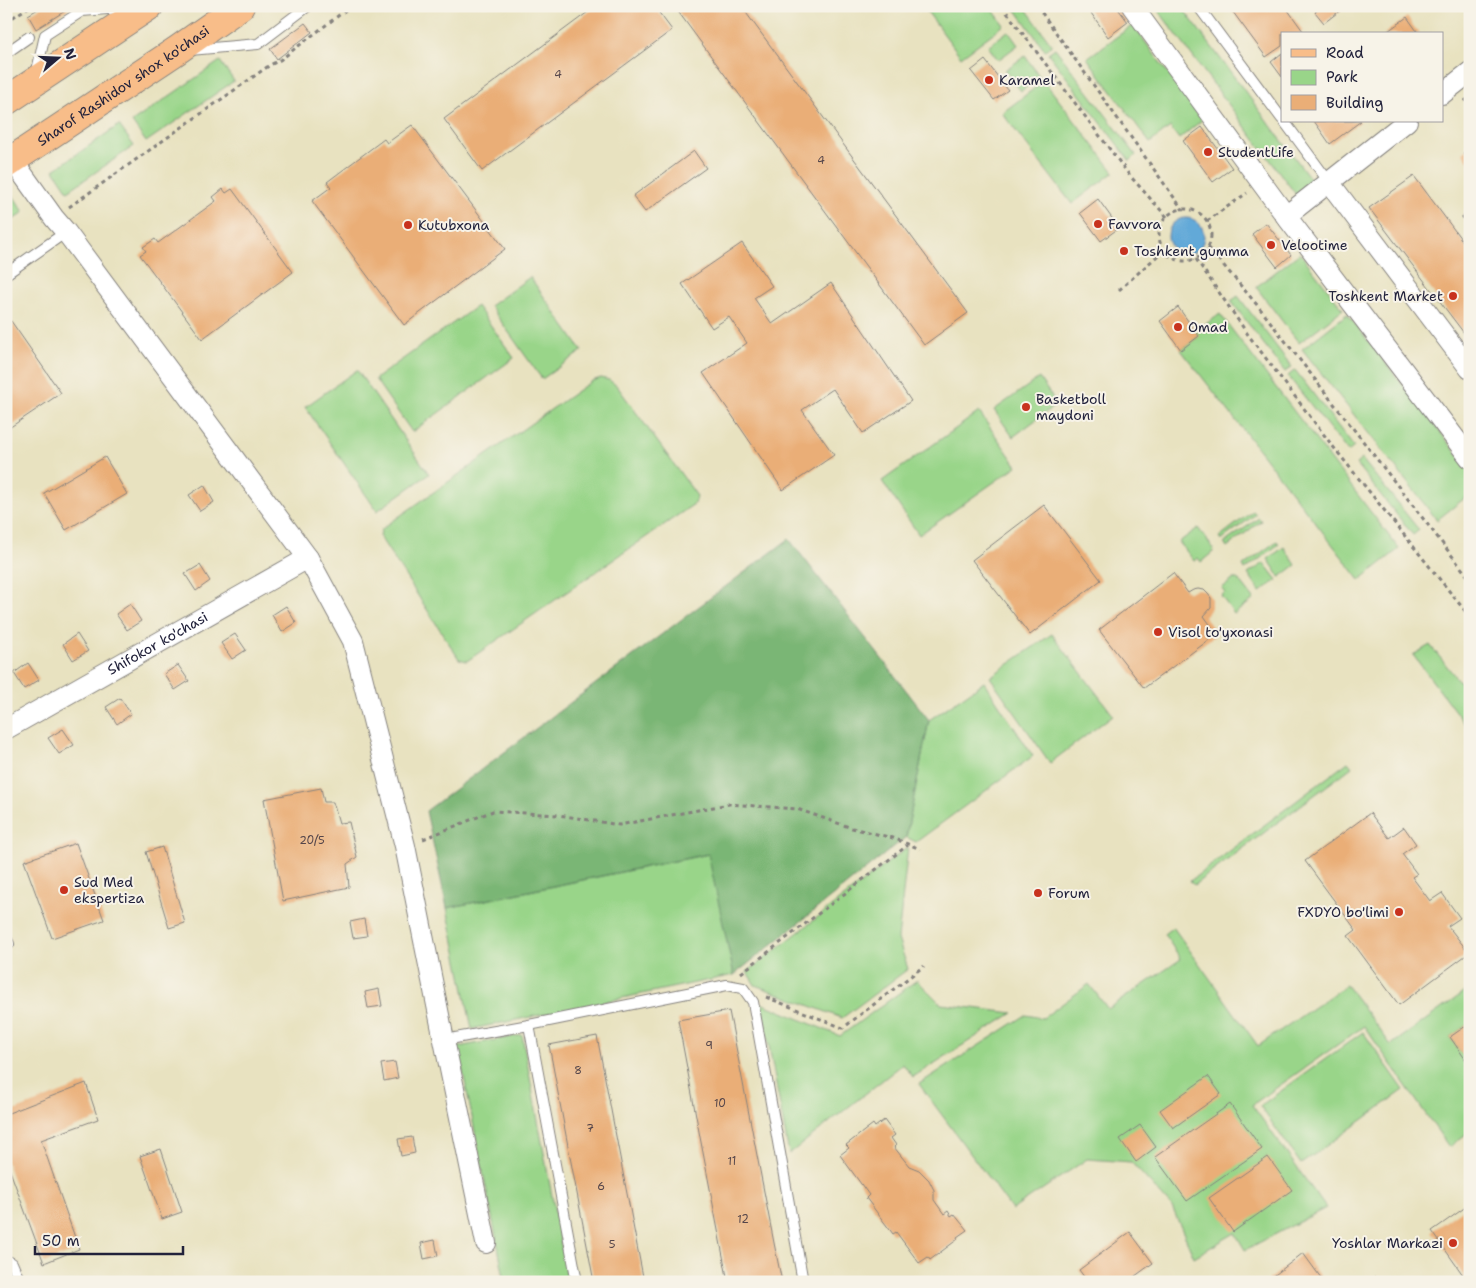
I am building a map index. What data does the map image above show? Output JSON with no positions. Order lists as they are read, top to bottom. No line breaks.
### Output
{"streets":{"main road":["Sharof Rashidov shox ko'chasi"],"street":["Shifokor ko'chasi"]},"places":["Karamel","StudentLife","Favvora","Kutubxona","Velootime","Toshkent gumma","Toshkent Market","Omad","Basketboll maydoni","Visol to'yxonasi","Sud Med ekspertiza","Forum","FXDYO bo'limi","Yoshlar Markazi"],"house_numbers":["4","4","20/5","9","8","10","7","11","6","12","5"],"legend":["Road","Park","Building"],"scale_bar":"50 m","north":"right"}
